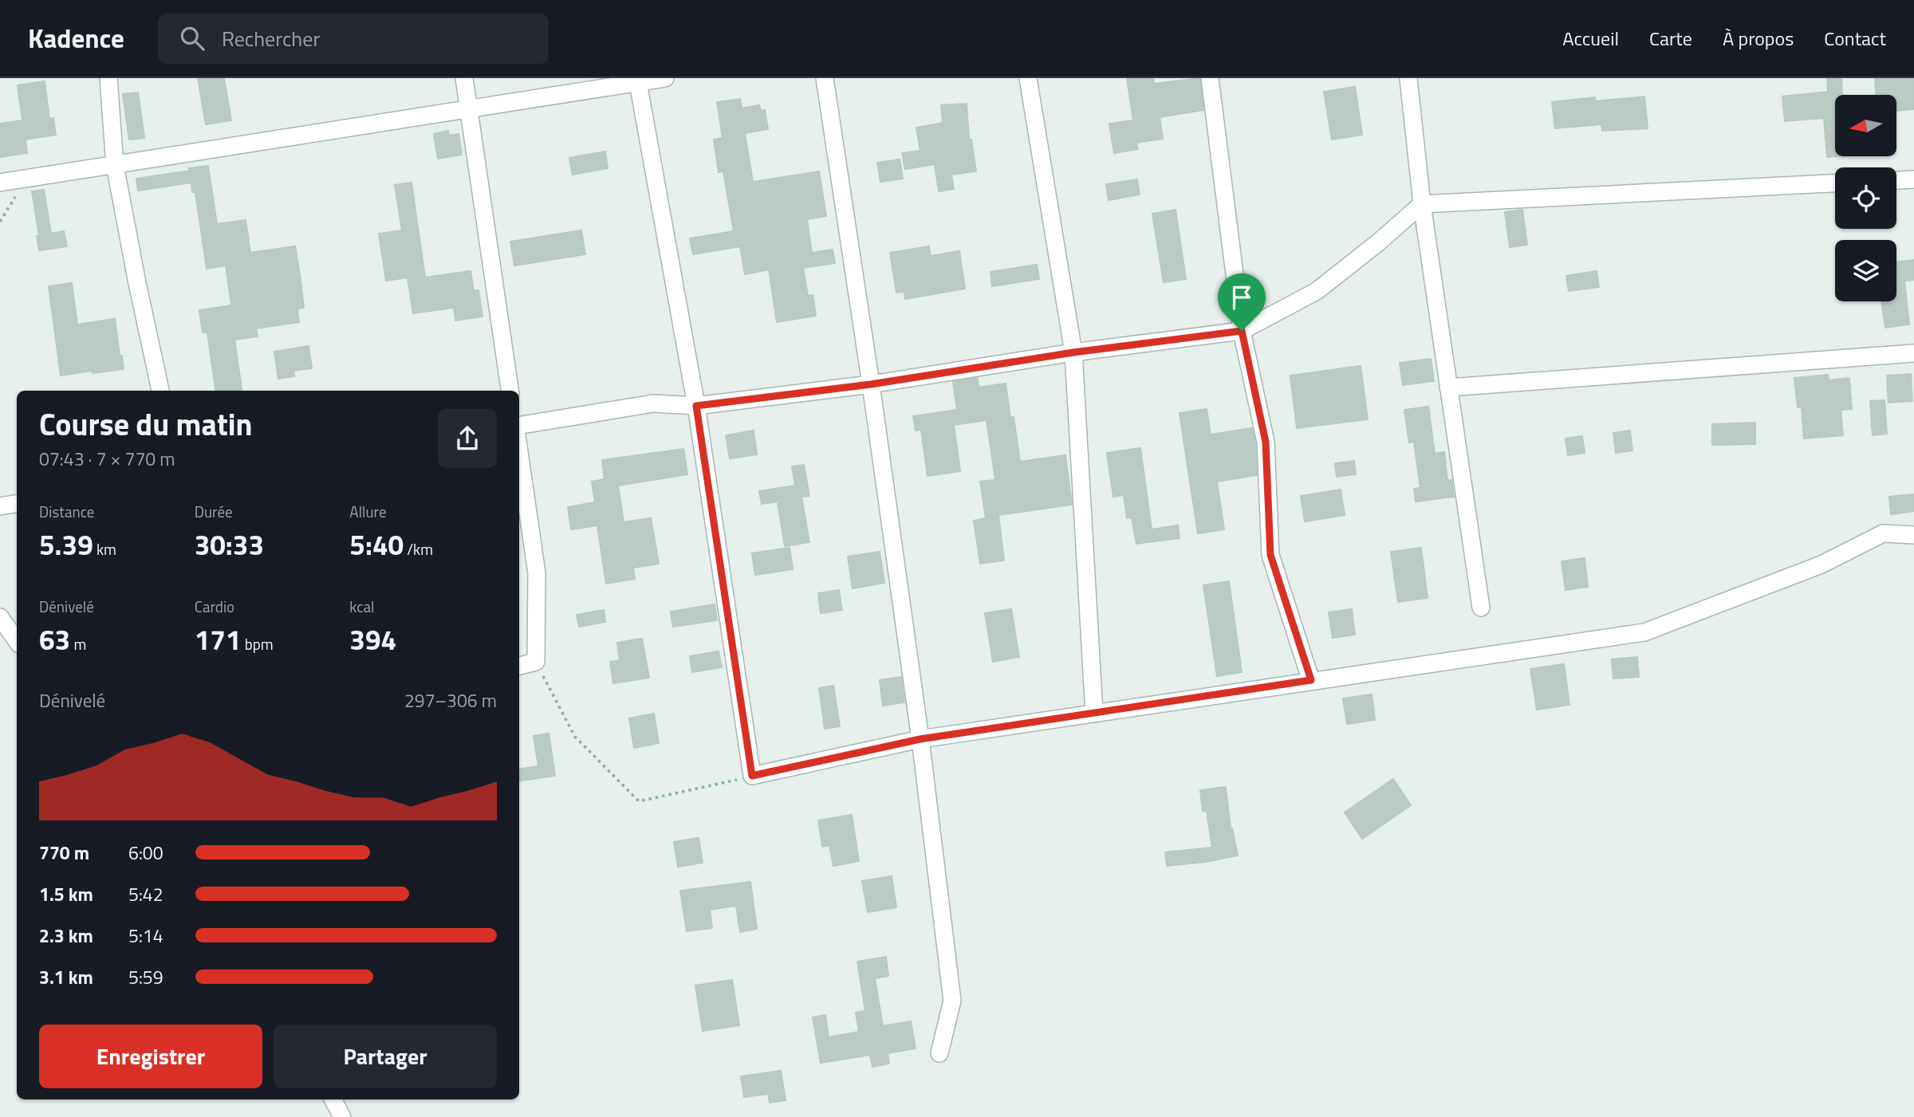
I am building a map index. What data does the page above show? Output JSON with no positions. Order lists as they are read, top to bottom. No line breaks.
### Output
{"north":"left","page":{"header":"Kadence","search":"Rechercher","nav":["Accueil","Carte","À propos","Contact"],"heading":["Course du matin","07:43 · 7 × 770 m"],"stats":[["Distance","5.39 km"],["Durée","30:33"],["Allure","5:40 /km"],["Dénivelé","63 m"],["Cardio","171 bpm"],["kcal","394"]],"chart":["Dénivelé","297–306 m"],"list":[{"name":"770 m","note":"6:00"},{"name":"1.5 km","note":"5:42"},{"name":"2.3 km","note":"5:14"},{"name":"3.1 km","note":"5:59"}],"buttons":["Enregistrer","Partager"]}}
